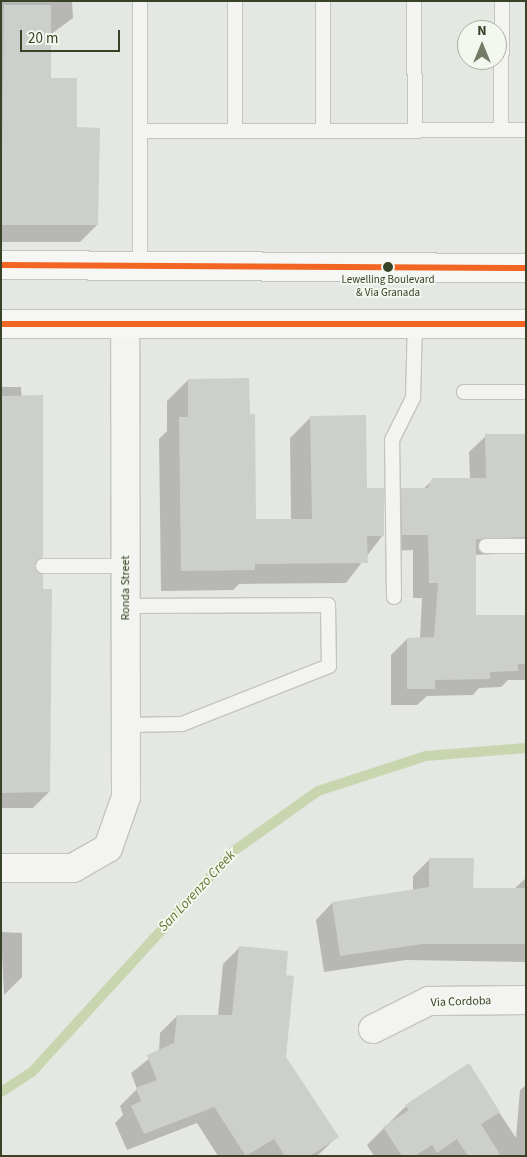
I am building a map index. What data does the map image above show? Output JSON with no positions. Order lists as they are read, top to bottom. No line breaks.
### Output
{"streets":{"street":["Ronda Street","Via Cordoba"]},"water":["San Lorenzo Creek"],"places":["Lewelling Boulevard & Via Granada"],"scale_bar":"20 m","north":"top"}
